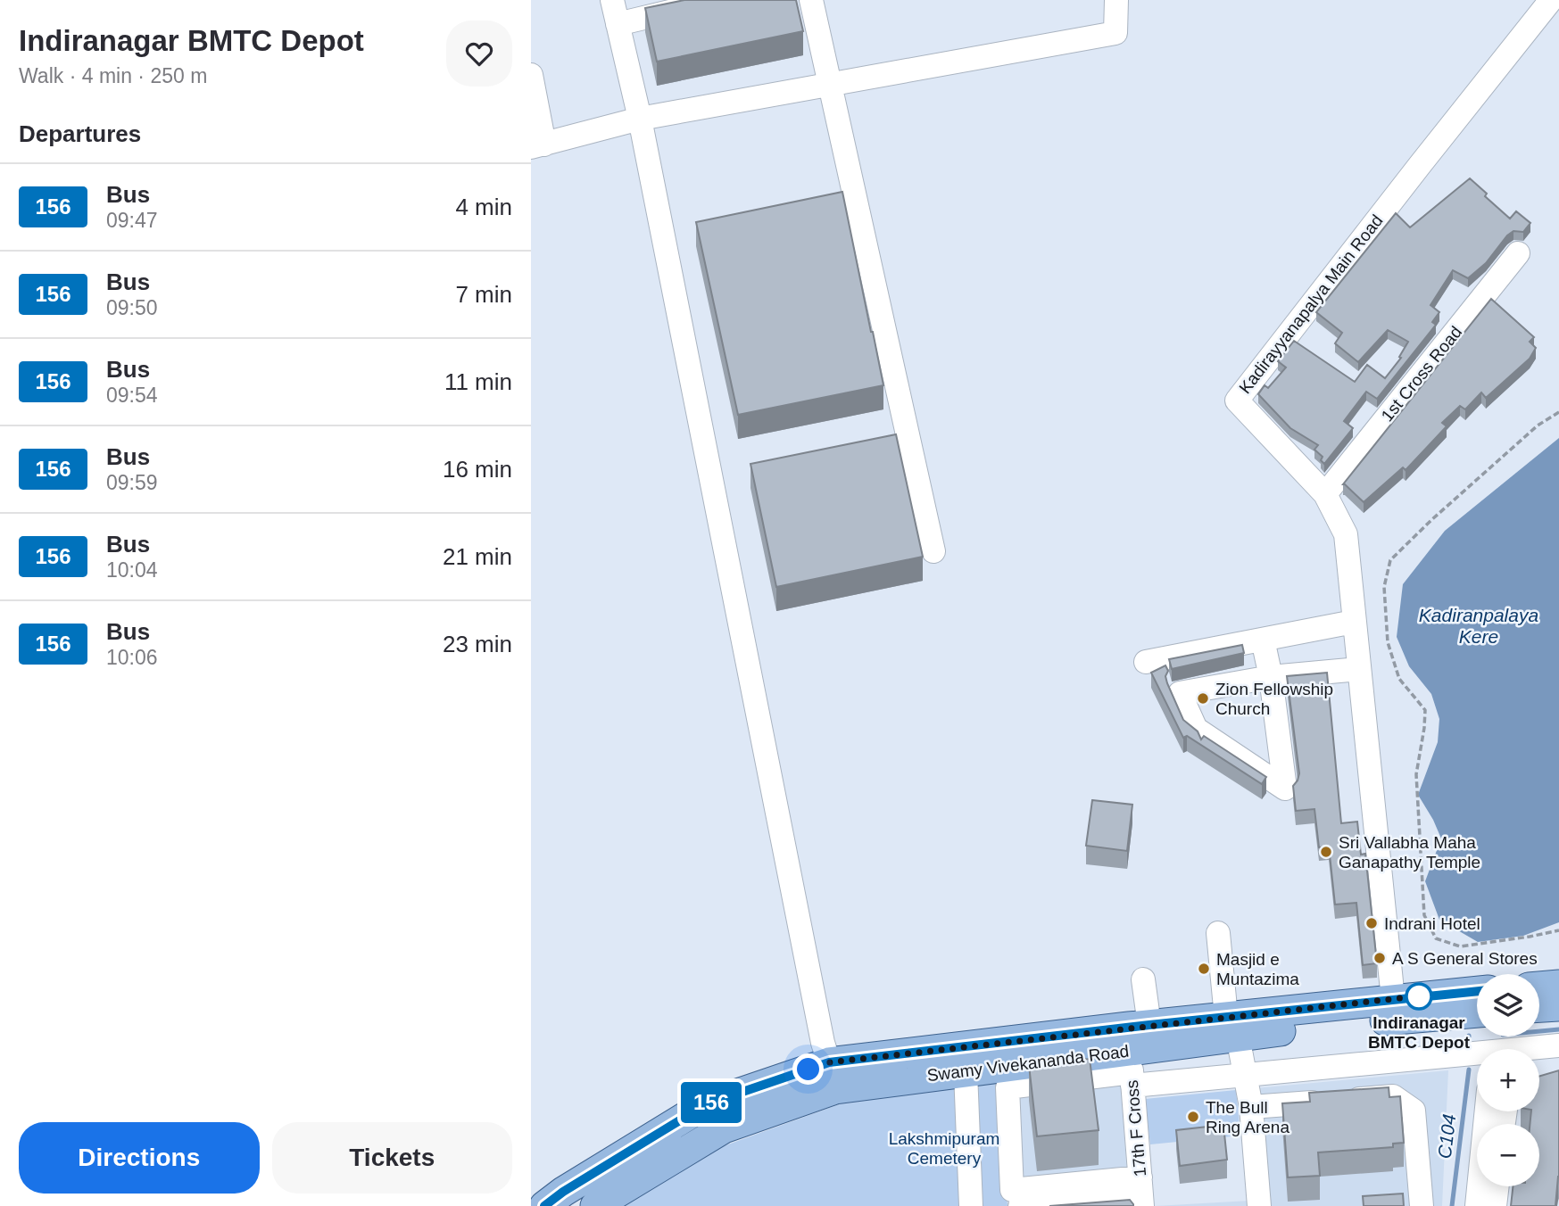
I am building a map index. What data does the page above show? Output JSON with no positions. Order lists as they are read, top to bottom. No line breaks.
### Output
{"streets":{"main road":["Swamy Vivekananda Road"],"street":["Kadirayyanapalya Main Road","1st Cross Road","17th F Cross"]},"crossings":[["Kadirayyanapalya Main Road","1st Cross Road"],["Kadirayyanapalya Main Road","Swamy Vivekananda Road"],["Swamy Vivekananda Road","17th F Cross"]],"water":["Kadiranpalaya Kere","C104"],"parks":["Lakshmipuram Cemetery"],"places":["Zion Fellowship Church","Sri Vallabha Maha Ganapathy Temple","Indrani Hotel","A S General Stores","Masjid e Muntazima","Indiranagar BMTC Depot","The Bull Ring Arena"],"lines":["bus line 156"],"page":{"heading":[["Indiranagar BMTC Depot","Walk · 4 min · 250 m"],"Departures"],"on_map":"156","list":[{"mark":"156","name":"Bus","note":"09:47","value":"4 min"},{"mark":"156","name":"Bus","note":"09:50","value":"7 min"},{"mark":"156","name":"Bus","note":"09:54","value":"11 min"},{"mark":"156","name":"Bus","note":"09:59","value":"16 min"},{"mark":"156","name":"Bus","note":"10:04","value":"21 min"},{"mark":"156","name":"Bus","note":"10:06","value":"23 min"}],"map_buttons":["+","−"],"buttons":["Directions","Tickets"]}}
